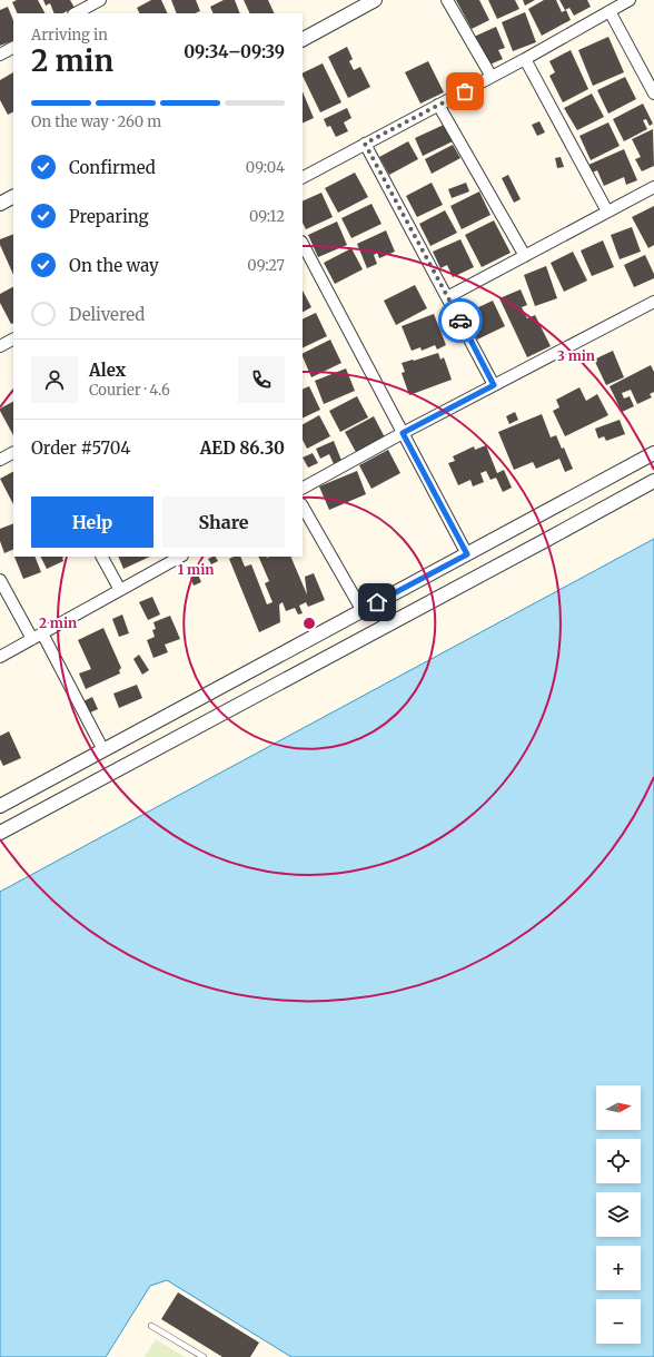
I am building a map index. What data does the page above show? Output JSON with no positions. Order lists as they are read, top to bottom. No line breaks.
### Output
{"north":"right","page":{"heading":["2 min","Arriving in","09:34–09:39"],"panel":["Alex","Courier · 4.6","Order #5704","AED 86.30"],"bar":"On the way · 260 m","list":[["Confirmed","09:04"],["Preparing","09:12"],["On the way","09:27"],"Delivered"],"buttons":["Help","Share"],"map_buttons":["+","−"]},"rings":["3 min","1 min","2 min"]}
